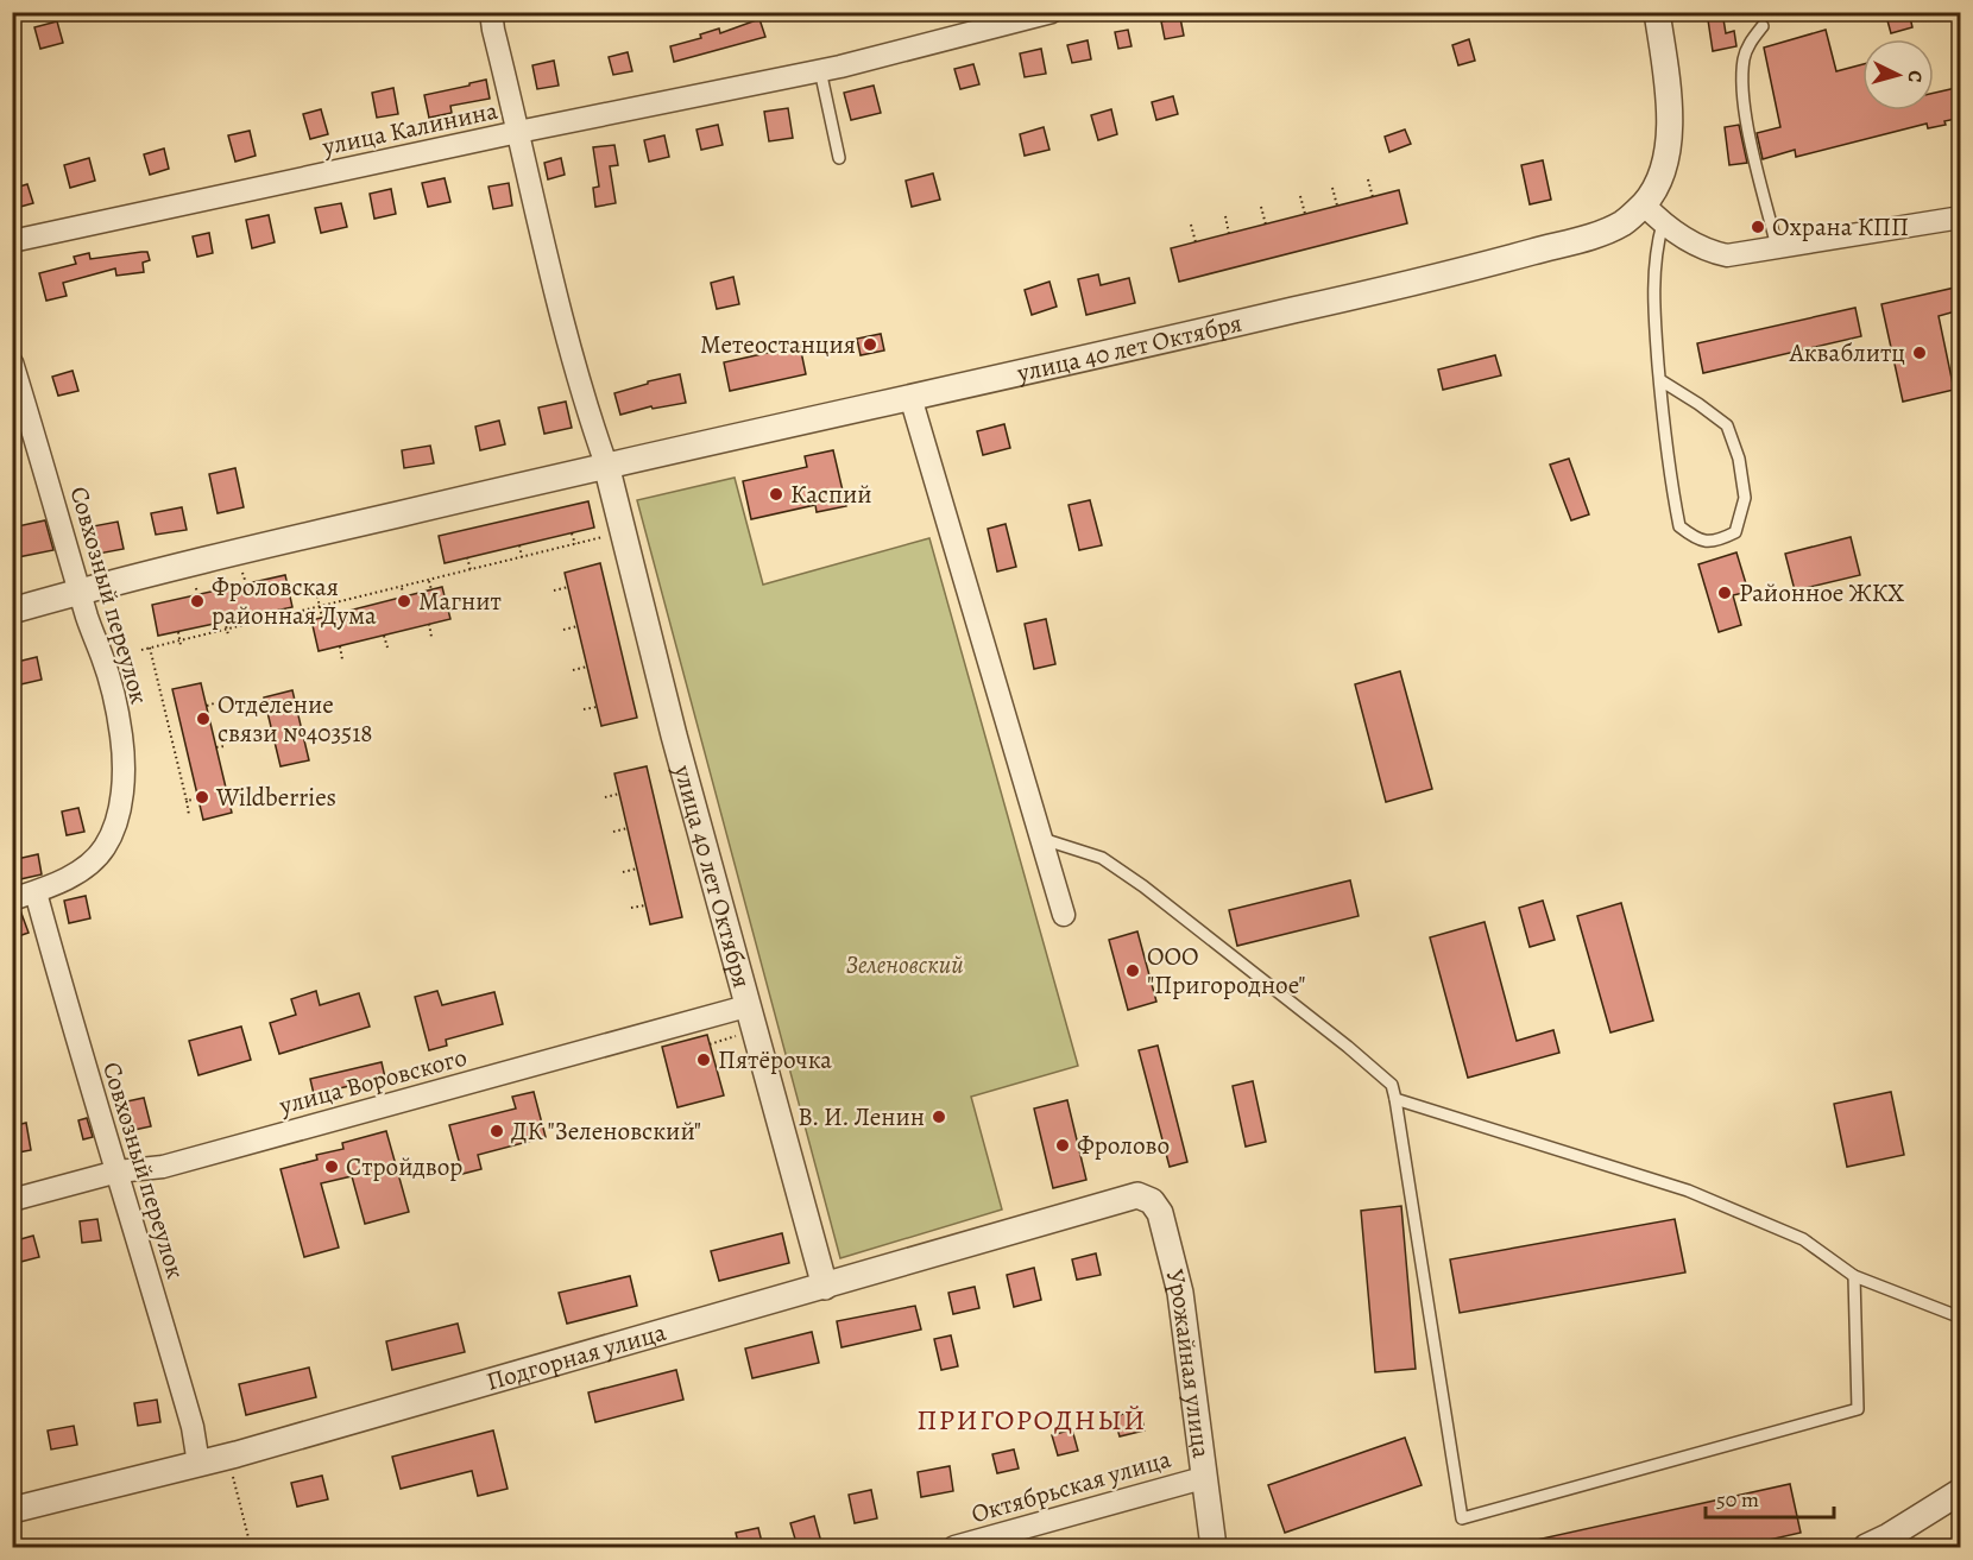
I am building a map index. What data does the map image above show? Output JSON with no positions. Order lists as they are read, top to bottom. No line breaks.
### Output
{"streets":{"street":["улица Калинина","улица 40 лет Октября","Совхозный переулок","улица Воровского","Подгорная улица","Урожайная улица","Октябрьская улица"]},"crossings":[["улица 40 лет Октября","Совхозный переулок"],["улица 40 лет Октября","улица Воровского"],["улица 40 лет Октября","Подгорная улица"],["Совхозный переулок","улица Воровского"],["Совхозный переулок","Подгорная улица"],["Подгорная улица","Урожайная улица"],["Урожайная улица","Октябрьская улица"]],"districts":["ПРИГОРОДНЫЙ"],"parks":["Зеленовский"],"places":["Охрана КПП","Метеостанция","Акваблитц","Каспий","Районное ЖКХ","Фроловская районная Дума","Магнит","Отделение связи №403518","Wildberries","ООО \"Пригородное\"","Пятёрочка","В. И. Ленин","ДК \"Зеленовский\"","Фролово","Стройдвор"],"scale_bar":"50 m","north":"right"}
